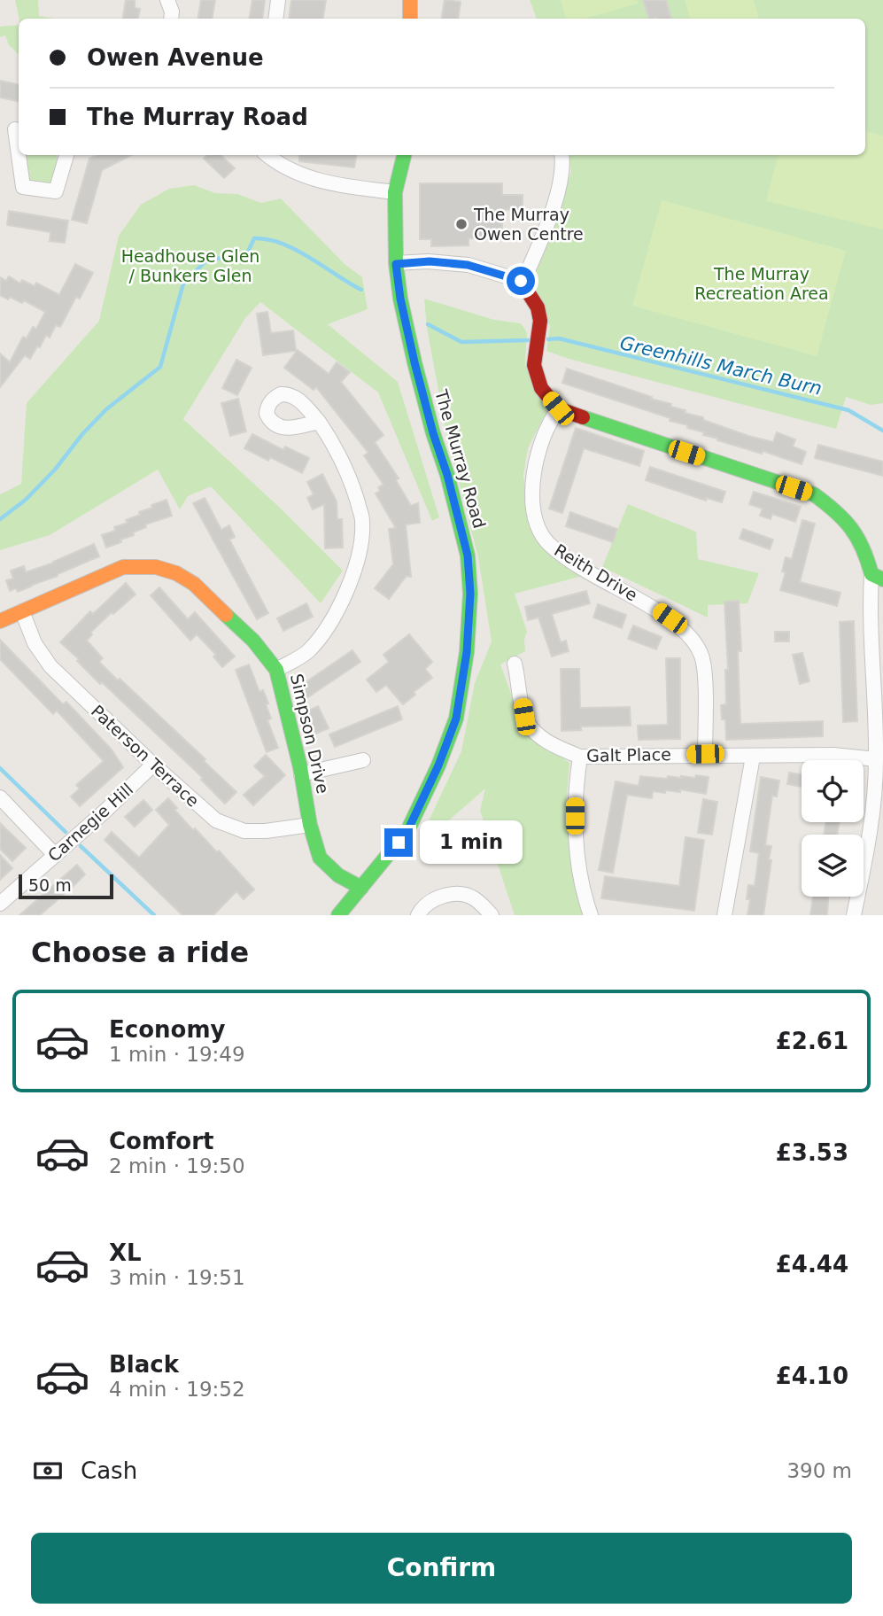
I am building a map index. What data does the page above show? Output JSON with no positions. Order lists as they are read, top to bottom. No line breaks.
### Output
{"streets":{"street":["The Murray Road","Reith Drive","Simpson Drive","Galt Place","Paterson Terrace","Carnegie Hill"]},"crossings":[["The Murray Road","Simpson Drive"],["Reith Drive","Galt Place"],["Simpson Drive","Paterson Terrace"],["Paterson Terrace","Carnegie Hill"]],"water":["Greenhills March Burn"],"parks":["Headhouse Glen / Bunkers Glen","The Murray Recreation Area"],"places":["The Murray Owen Centre"],"scale_bar":"50 m","page":{"banner":["Owen Avenue","The Murray Road"],"bubble":"1 min","scale":"50 m","heading":"Choose a ride","list":[{"name":"Economy","note":"1 min · 19:49","value":"£2.61"},{"name":"Comfort","note":"2 min · 19:50","value":"£3.53"},{"name":"XL","note":"3 min · 19:51","value":"£4.44"},{"name":"Black","note":"4 min · 19:52","value":"£4.10"}],"pay":["Cash","390 m"],"buttons":"Confirm"}}
